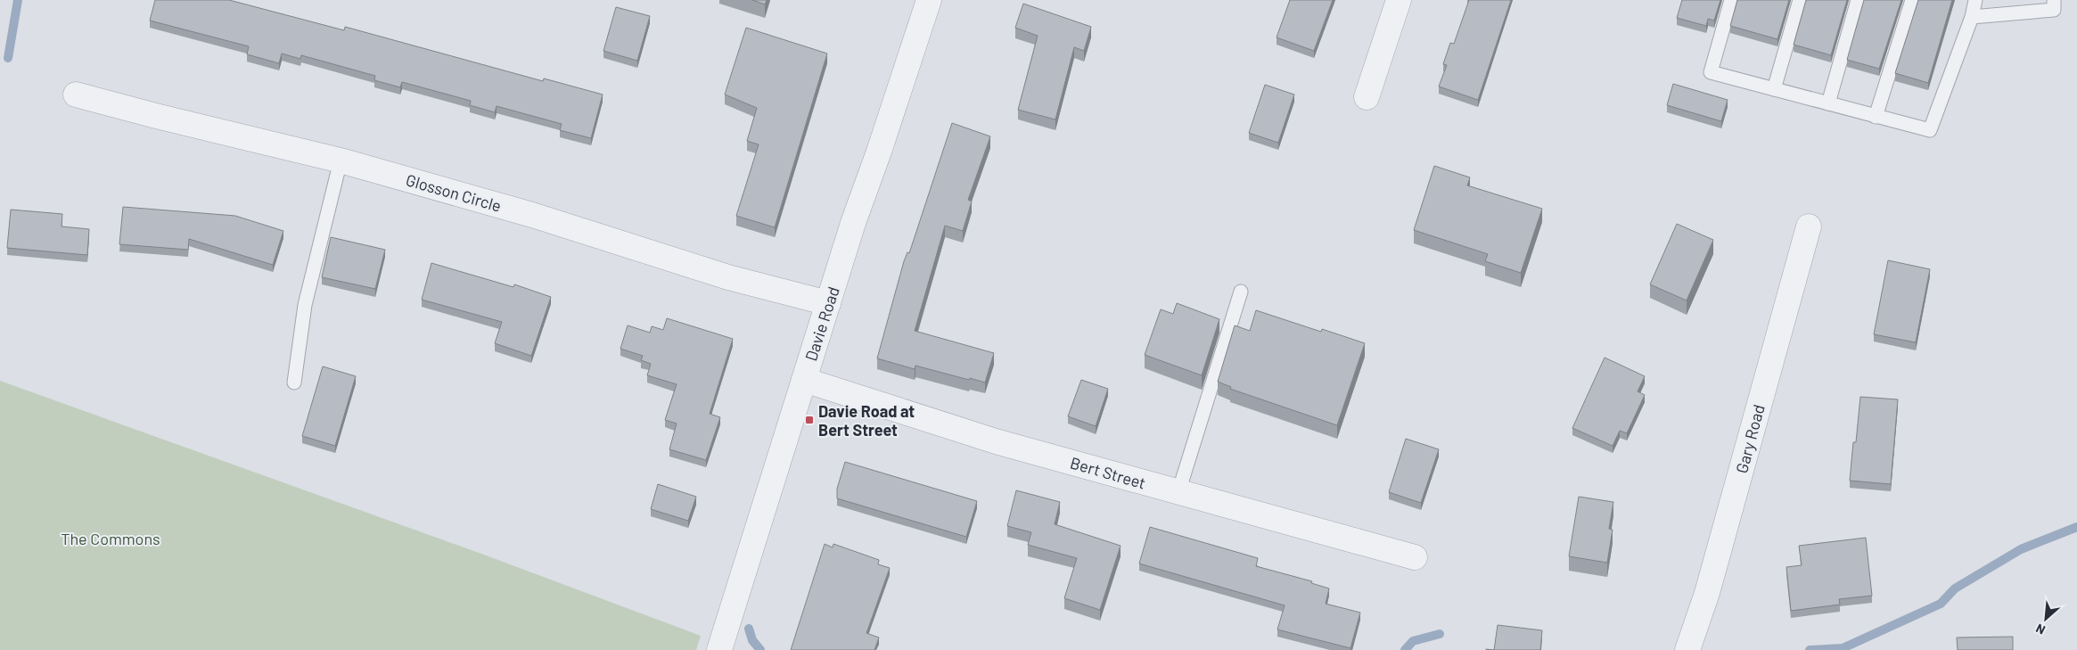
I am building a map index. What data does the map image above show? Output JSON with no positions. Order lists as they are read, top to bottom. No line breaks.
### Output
{"streets":{"street":["Glosson Circle","Davie Road","Gary Road","Bert Street"]},"crossings":[["Glosson Circle","Davie Road"],["Davie Road","Bert Street"]],"parks":["The Commons"],"places":{"transit":["Davie Road at Bert Street"]},"north":"bottom left"}
